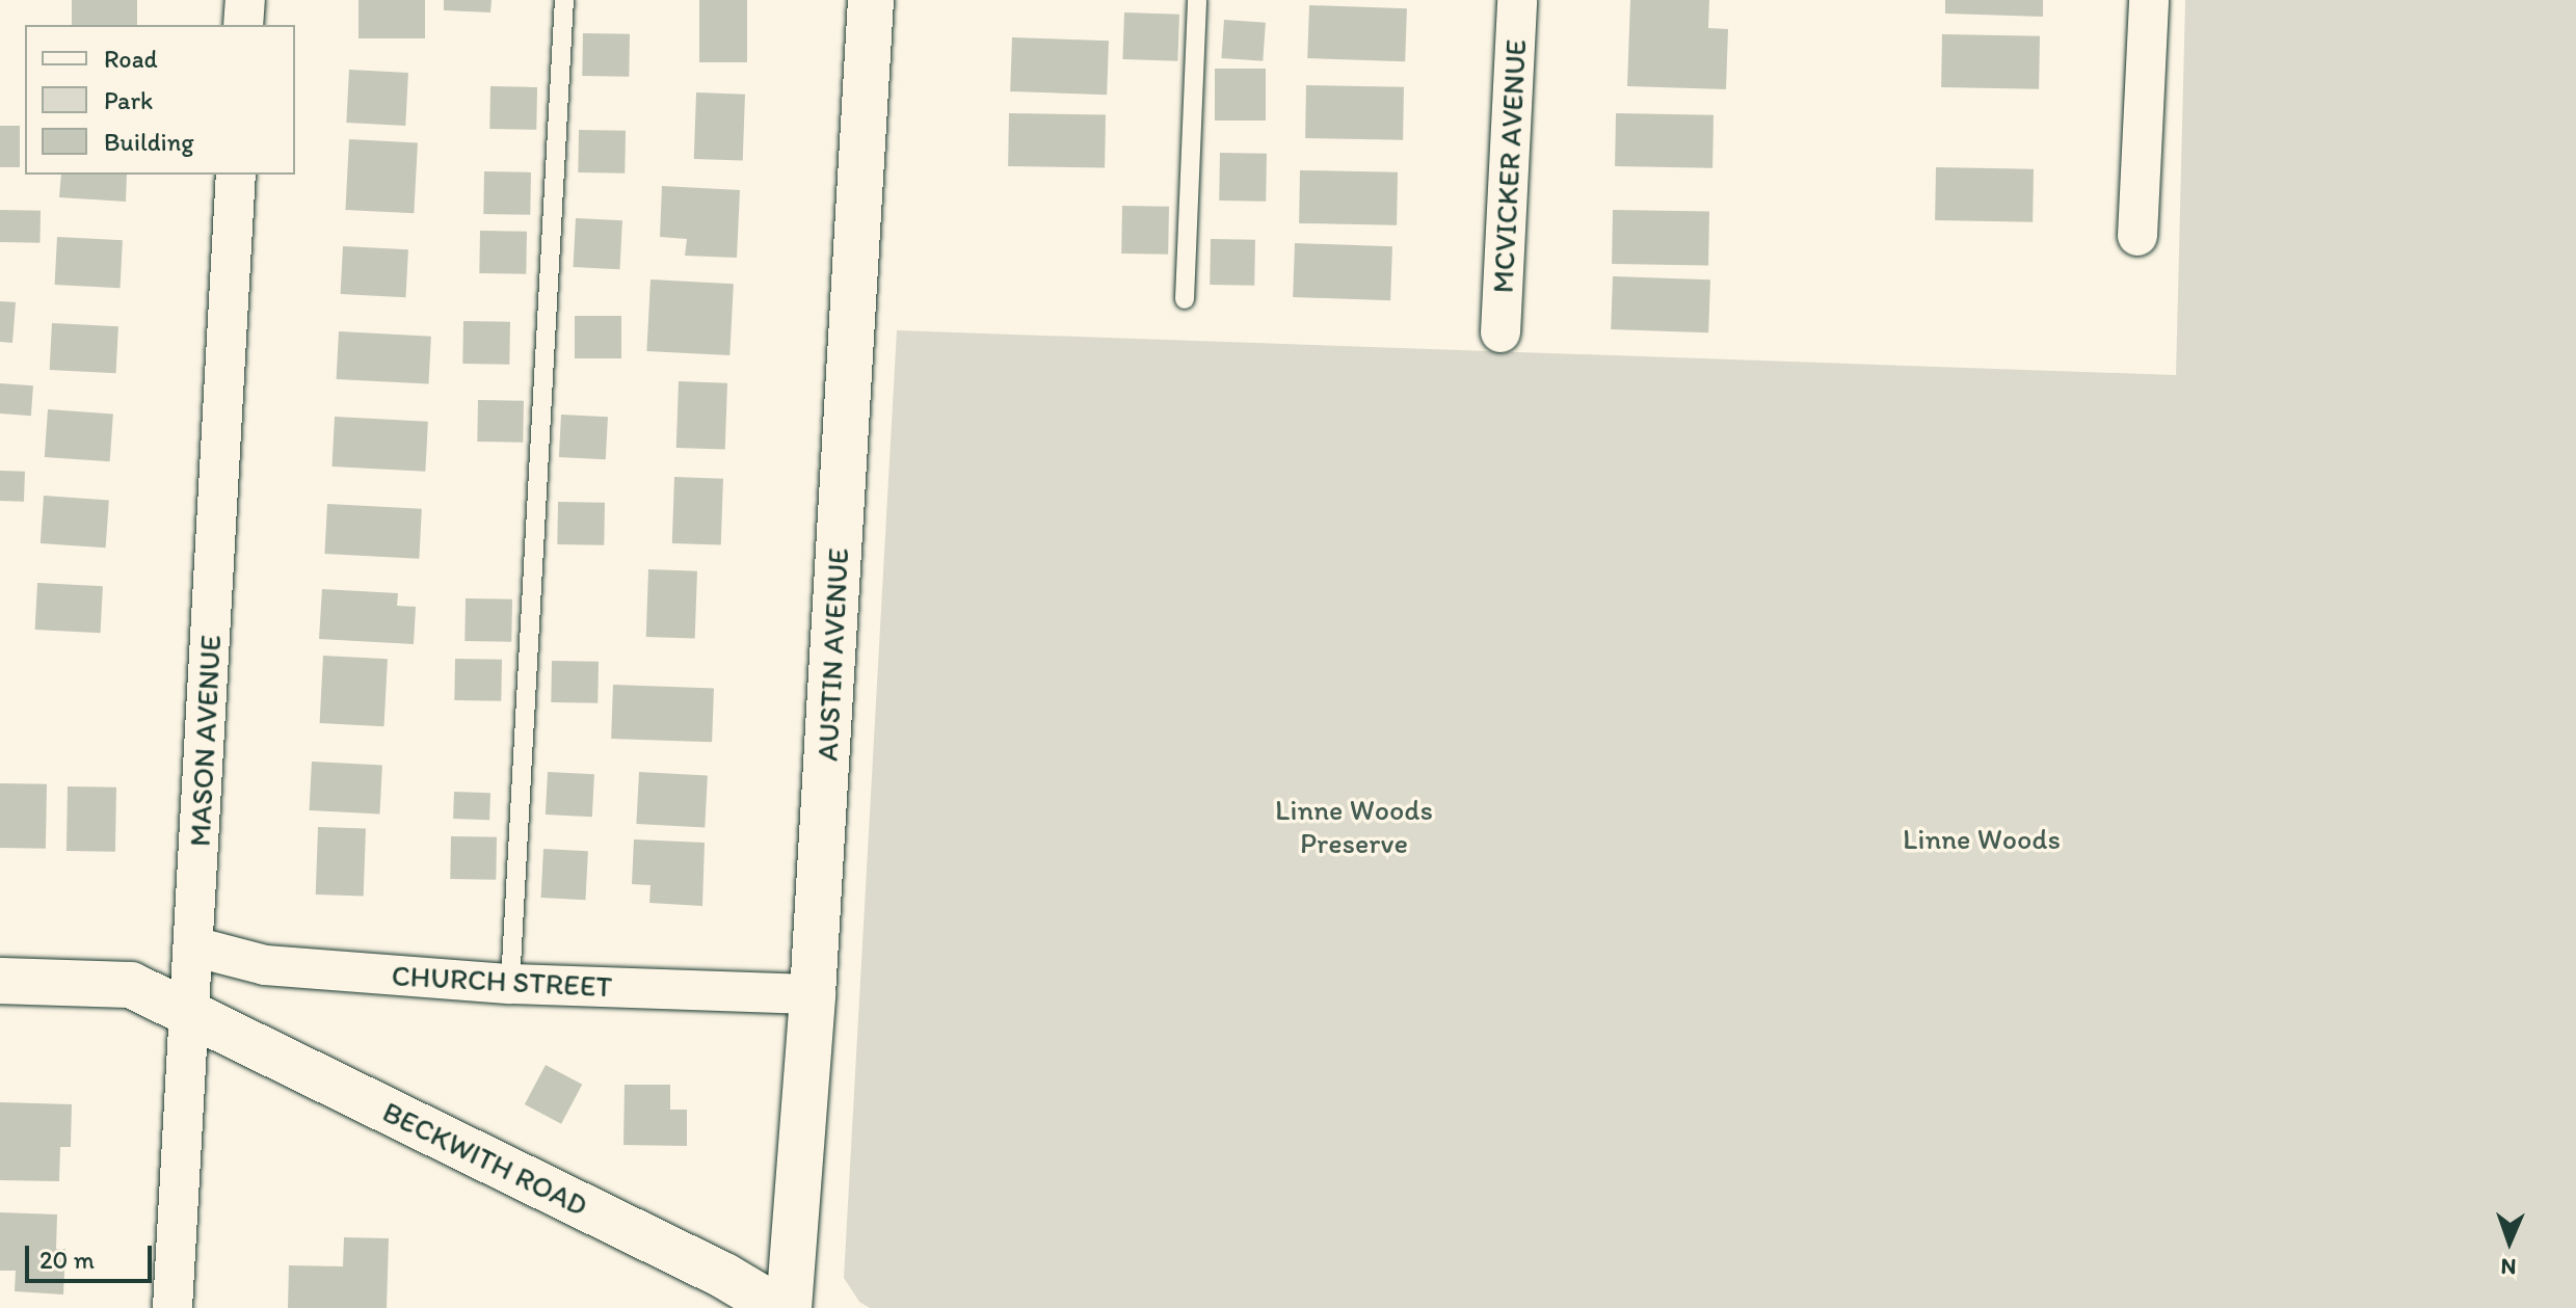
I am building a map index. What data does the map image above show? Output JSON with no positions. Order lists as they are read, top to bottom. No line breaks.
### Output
{"streets":{"street":["MCVICKER AVENUE","AUSTIN AVENUE","MASON AVENUE","CHURCH STREET","BECKWITH ROAD"]},"crossings":[["AUSTIN AVENUE","CHURCH STREET"],["MASON AVENUE","CHURCH STREET"],["MASON AVENUE","BECKWITH ROAD"]],"parks":["Linne Woods Preserve","Linne Woods"],"legend":["Road","Park","Building"],"scale_bar":"20 m","north":"bottom"}
